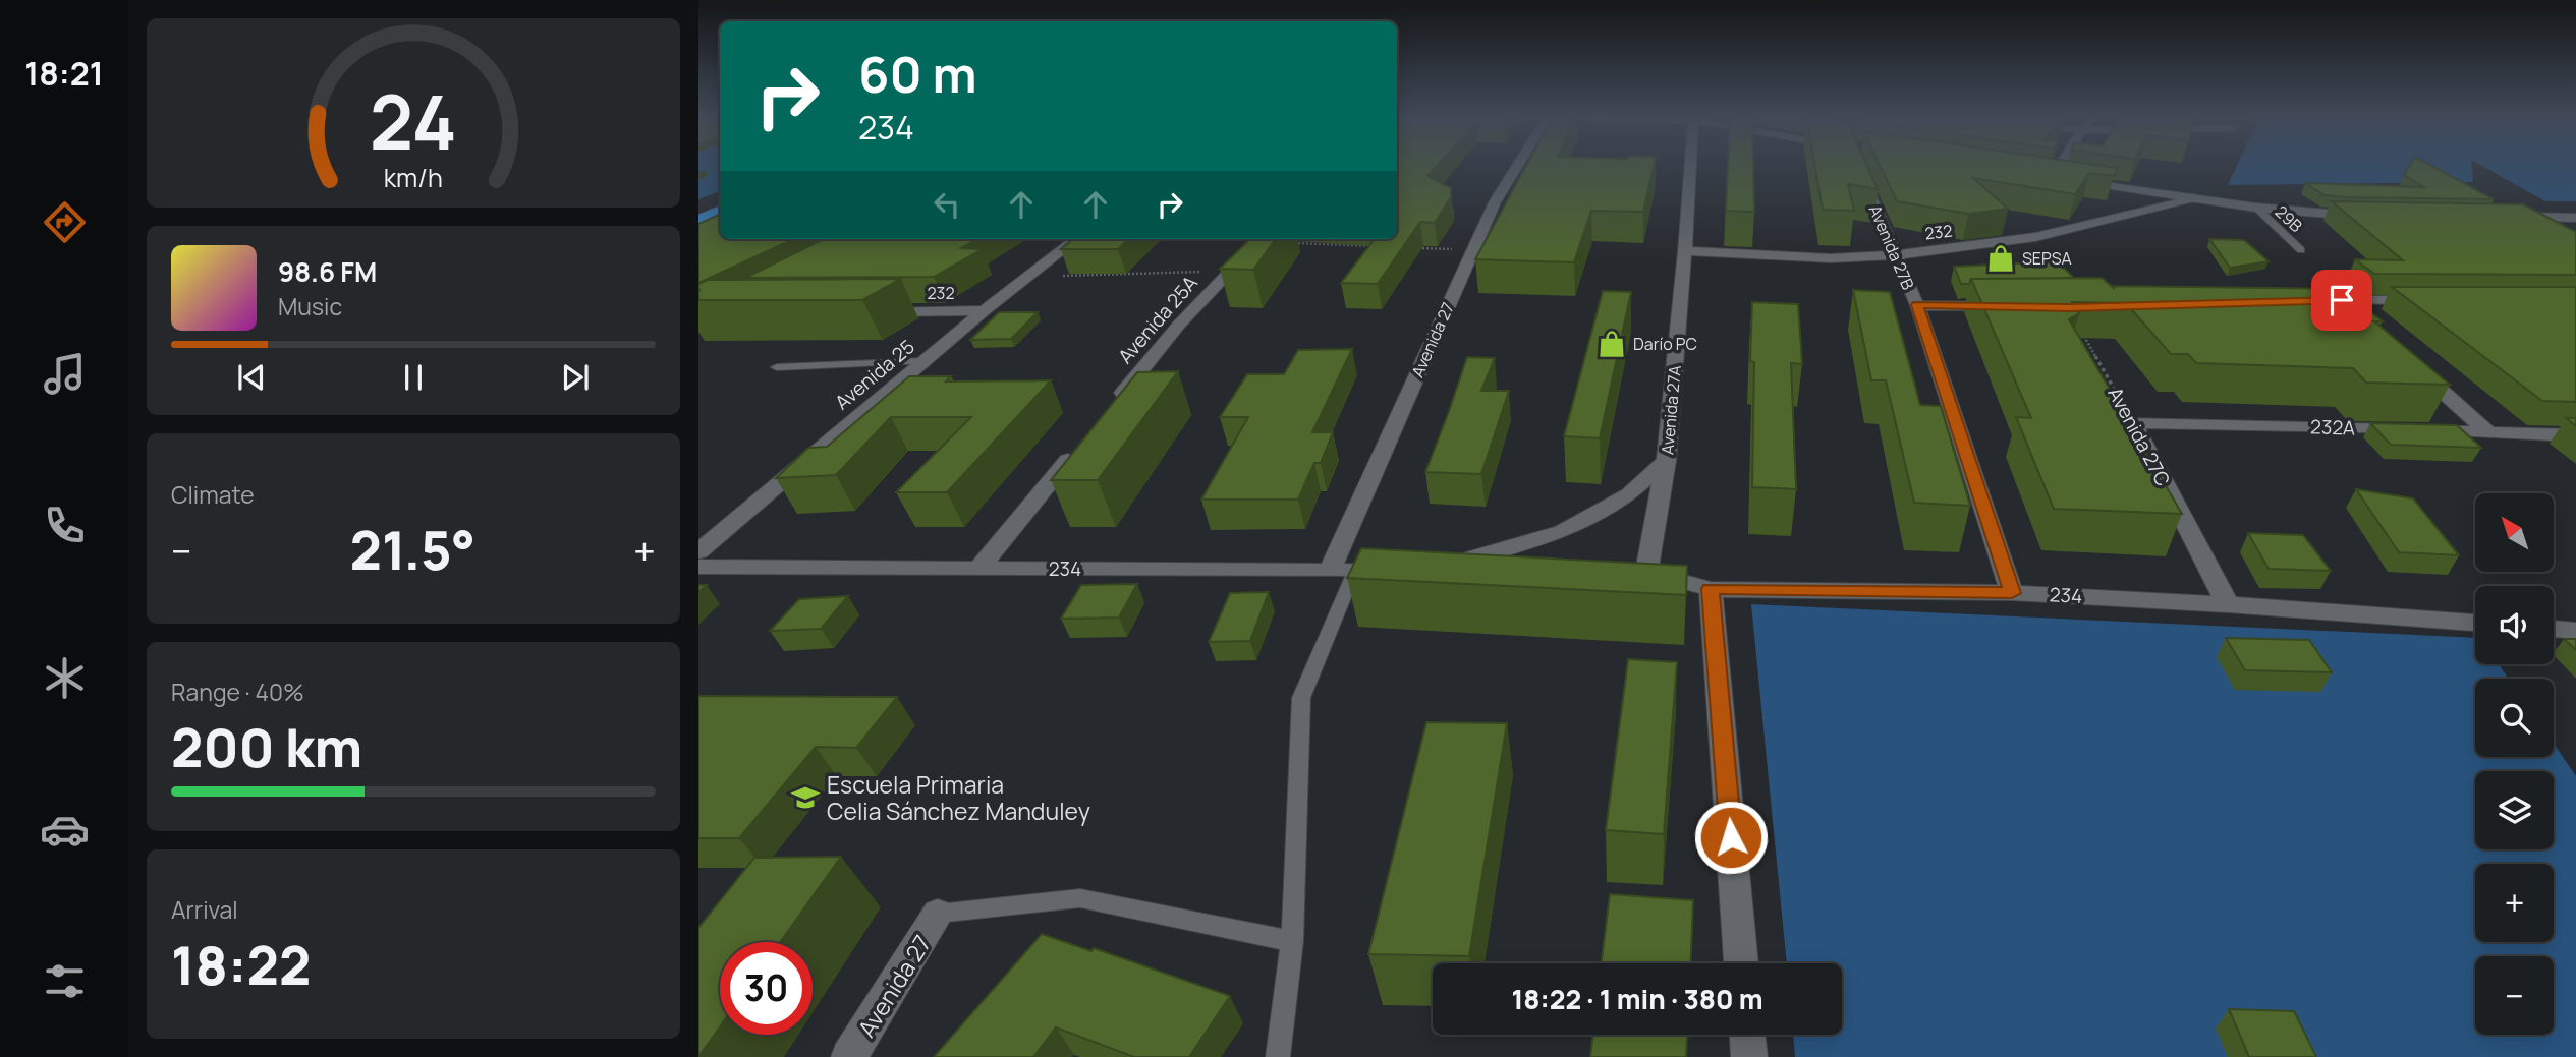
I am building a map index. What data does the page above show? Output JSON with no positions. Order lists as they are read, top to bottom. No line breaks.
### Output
{"streets":{"street":["232","Avenida 27B","Avenida 25A","Avenida 27","Avenida 25","Avenida 27A","232A","Avenida 27C","234"],"lane":["29B"]},"crossings":[["232","Avenida 27B"],["232","Avenida 25"],["232","Avenida 27A"],["Avenida 27B","234"],["Avenida 27","234"],["Avenida 27A","234"],["232A","Avenida 27C"],["Avenida 27C","234"]],"places":{"shop":["SEPSA","Darío PC"],"school or university":["Escuela Primaria Celia Sánchez Manduley"]},"north":"top left","page":{"tabs":"18:21","turn":["60 m","234"],"song":["98.6 FM","Music"],"tile":["Climate",["Range · 40%","200 km"],["Arrival","18:22"]],"map_buttons":["+","−"],"heat":["−","21.5°","+"],"limit":"30","trip":"18:22 · 1 min · 380 m","gauge":["24","km/h"]}}
